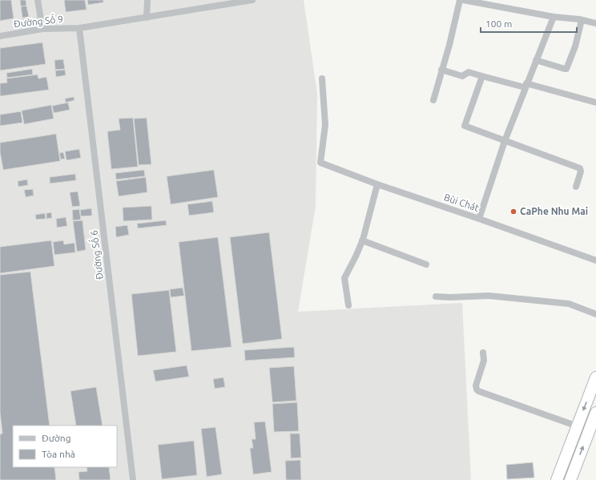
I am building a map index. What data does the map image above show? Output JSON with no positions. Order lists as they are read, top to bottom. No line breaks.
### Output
{"streets":{"street":["Đường Số 9","Bùi Chát","Đường Số 6"]},"crossings":[["Đường Số 9","Đường Số 6"]],"places":["CaPhe Nhu Mai"],"legend":["Đường","Tòa nhà"],"scale_bar":"100 m"}
